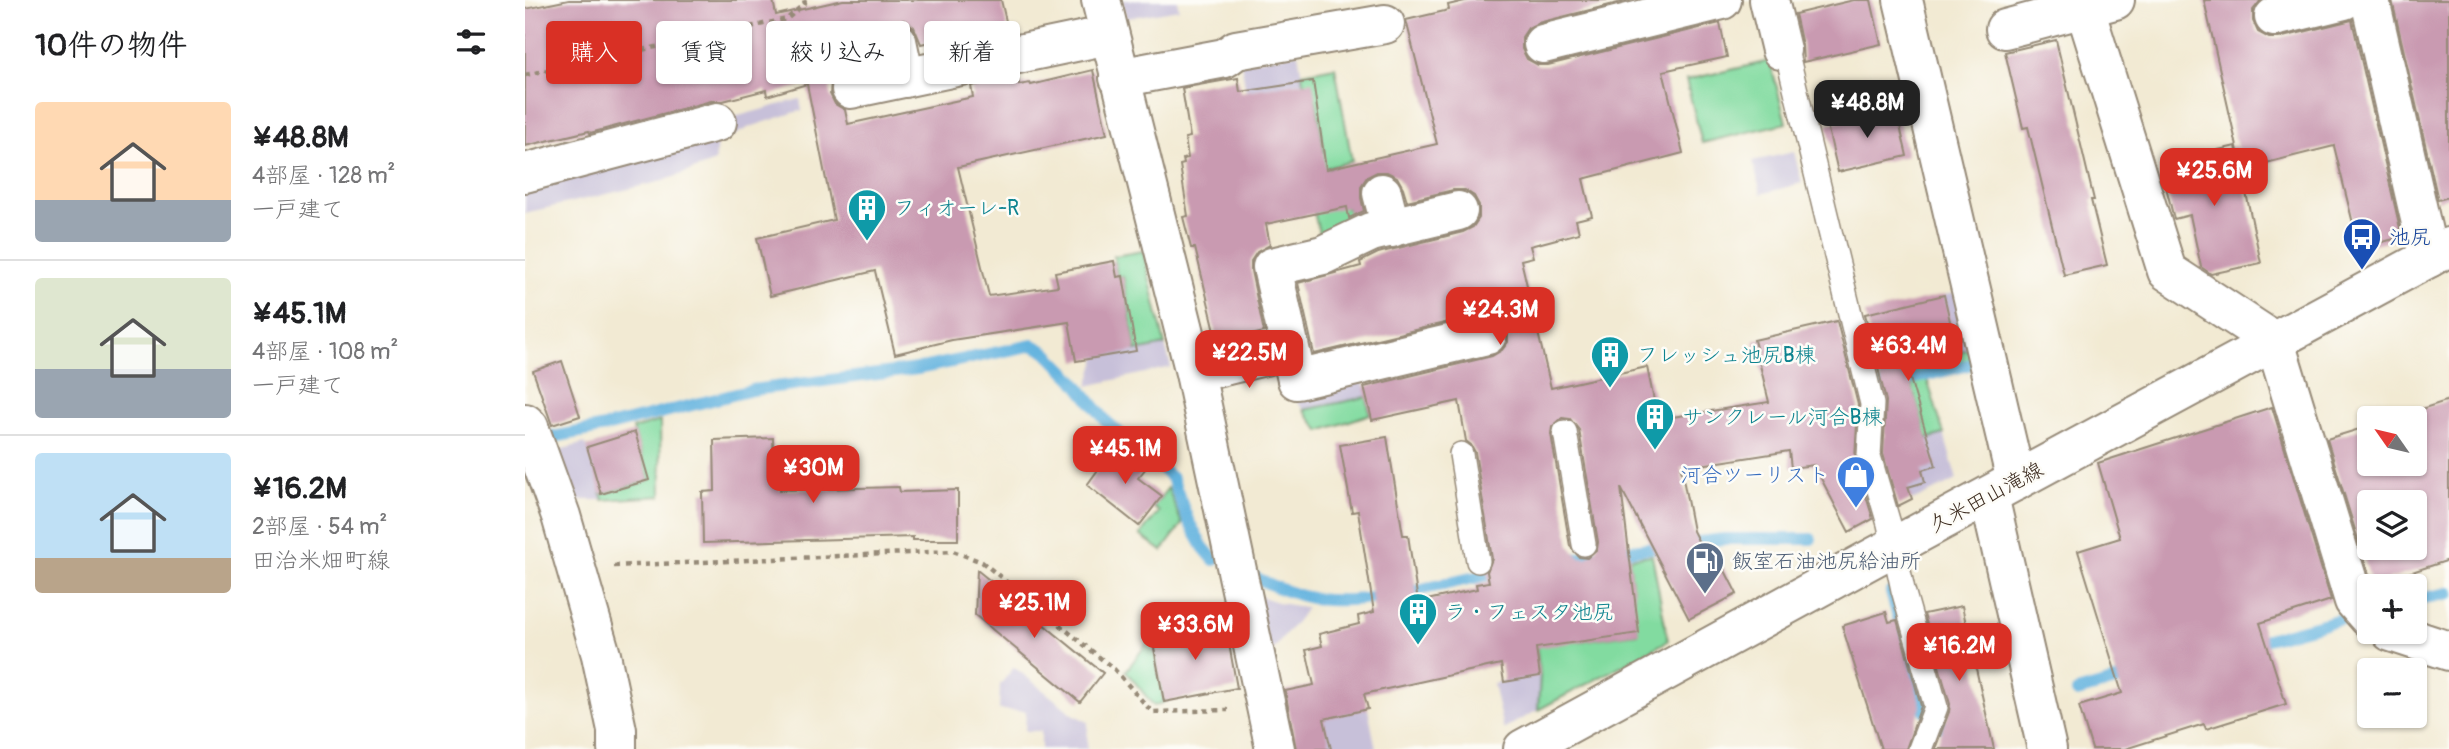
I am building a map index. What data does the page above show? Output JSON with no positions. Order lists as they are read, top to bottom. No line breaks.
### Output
{"streets":{"street":["久米田山滝線"]},"places":{"building":["フィオーレ-R","フレッシュ池尻B棟","サンクレール河合B棟","ラ・フェスタ池尻"],"bus stop":["池尻"],"shop":["河合ツーリスト"],"fuel station":["飯室石油池尻給油所"]},"north":"top left","page":{"heading":"10件の物件","chip":["購入","賃貸","絞り込み","新着"],"price":["¥48.8M","¥25.6M","¥24.3M","¥63.4M","¥22.5M","¥45.1M","¥30M","¥25.1M","¥33.6M","¥16.2M"],"list":[{"name":"¥48.8M","note":"4部屋 · 128 m² · 一戸建て"},{"name":"¥45.1M","note":"4部屋 · 108 m² · 一戸建て"},{"name":"¥16.2M","note":"2部屋 · 54 m² · 田治米畑町線"}],"map_buttons":["+","−"]}}
